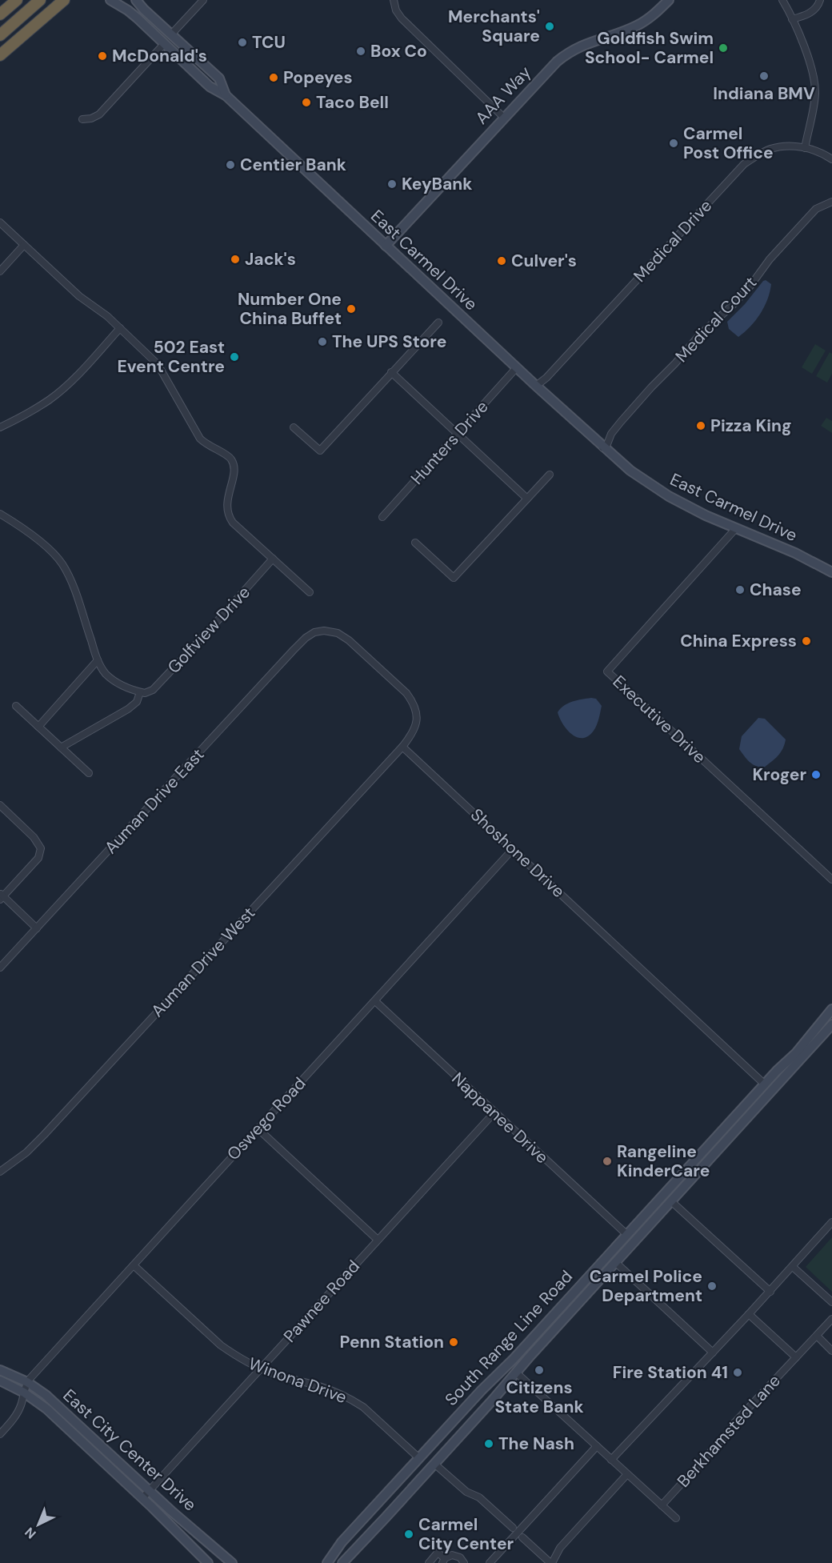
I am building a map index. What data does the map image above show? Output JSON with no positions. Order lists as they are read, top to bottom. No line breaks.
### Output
{"streets":{"street":["AAA Way","Medical Drive","East Carmel Drive","Medical Court","Hunters Drive","Golfview Drive","Executive Drive","Auman Drive East","Shoshone Drive","Auman Drive West","Nappanee Drive","Oswego Road","Pawnee Road","South Range Line Road","Winona Drive","Berkhamsted Lane","East City Center Drive"]},"crossings":[["AAA Way","East Carmel Drive"],["Medical Drive","East Carmel Drive"],["East Carmel Drive","Medical Court"],["East Carmel Drive","Hunters Drive"],["East Carmel Drive","Executive Drive"],["Auman Drive East","Shoshone Drive"],["Auman Drive East","Auman Drive West"],["Shoshone Drive","Auman Drive West"],["Shoshone Drive","Oswego Road"],["Shoshone Drive","South Range Line Road"],["Nappanee Drive","Oswego Road"],["Nappanee Drive","Pawnee Road"],["Nappanee Drive","South Range Line Road"],["Oswego Road","Winona Drive"],["Oswego Road","East City Center Drive"],["Pawnee Road","Winona Drive"],["Pawnee Road","East City Center Drive"],["South Range Line Road","Winona Drive"]],"places":["Merchants' Square","TCU","Goldfish Swim School- Carmel","Box Co","McDonald's","Indiana BMV","Popeyes","Taco Bell","Carmel Post Office","Centier Bank","KeyBank","Jack's","Culver's","Number One China Buffet","The UPS Store","502 East Event Centre","Pizza King","Chase","China Express","Kroger","Rangeline KinderCare","Carmel Police Department","Penn Station","Citizens State Bank","Fire Station 41","The Nash","Carmel City Center"],"north":"bottom left"}
